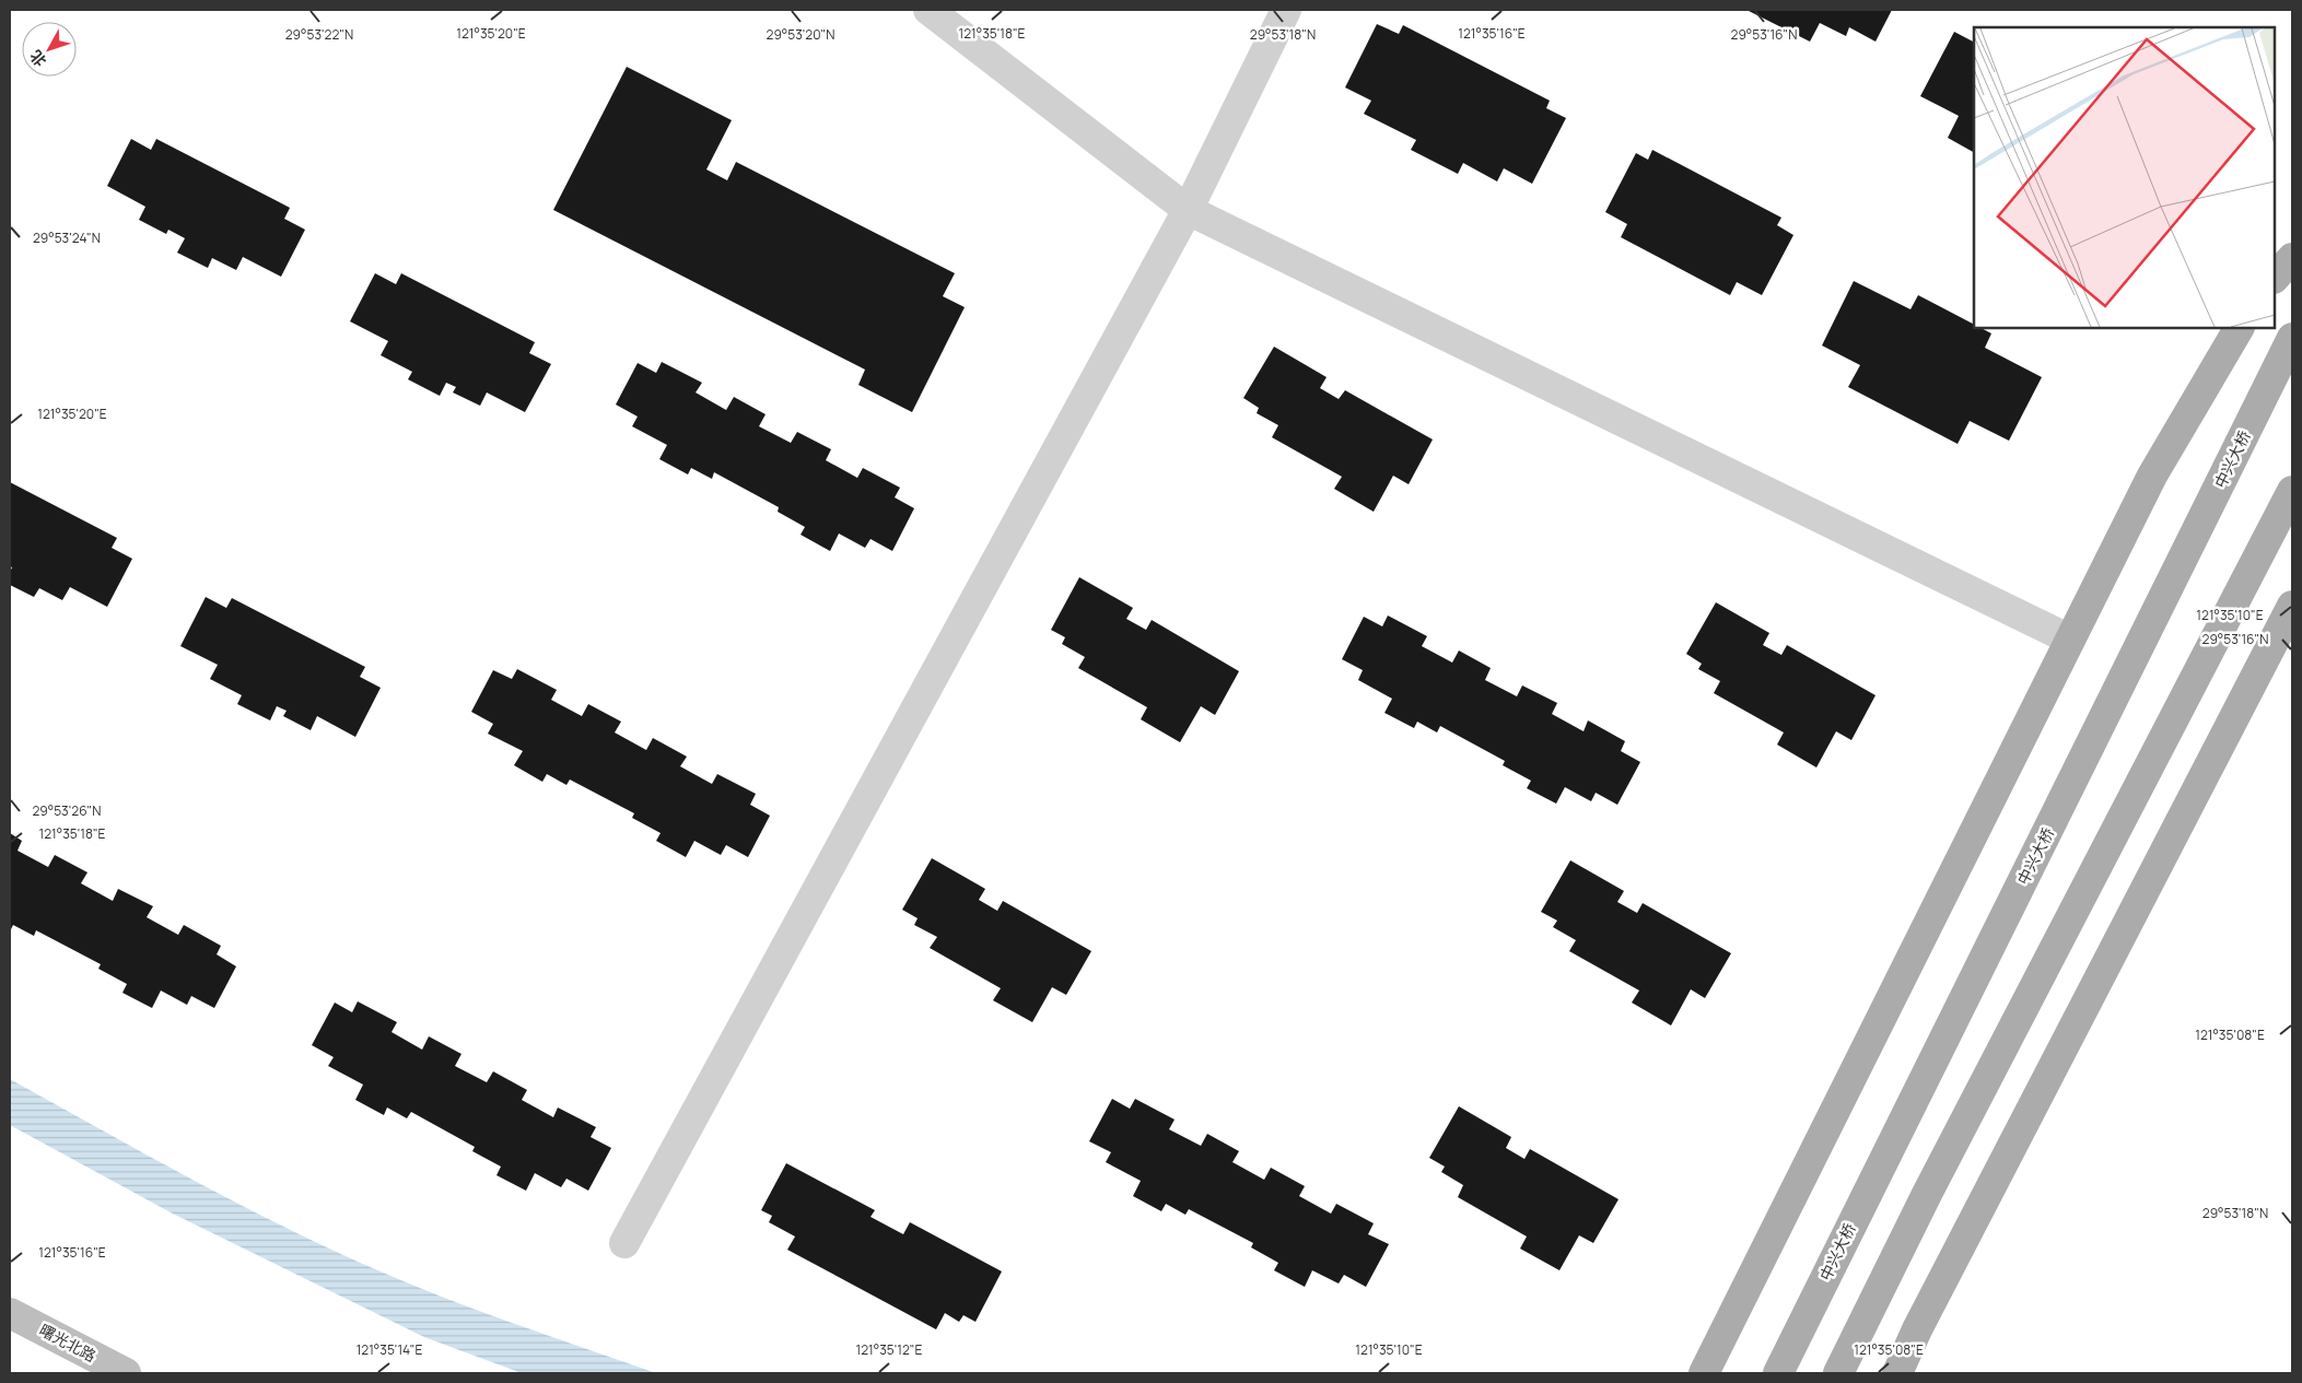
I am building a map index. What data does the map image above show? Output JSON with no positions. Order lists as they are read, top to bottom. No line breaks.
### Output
{"streets":{"main road":["中兴大桥","曙光北路"]},"north":"bottom left","coordinates":["121°35'20\"E","121°35'18\"E","121°35'16\"E","29°53'22\"N","29°53'20\"N","29°53'18\"N","29°53'16\"N","29°53'24\"N","121°35'10\"E","29°53'26\"N","121°35'08\"E","121°35'14\"E","121°35'12\"E"]}
